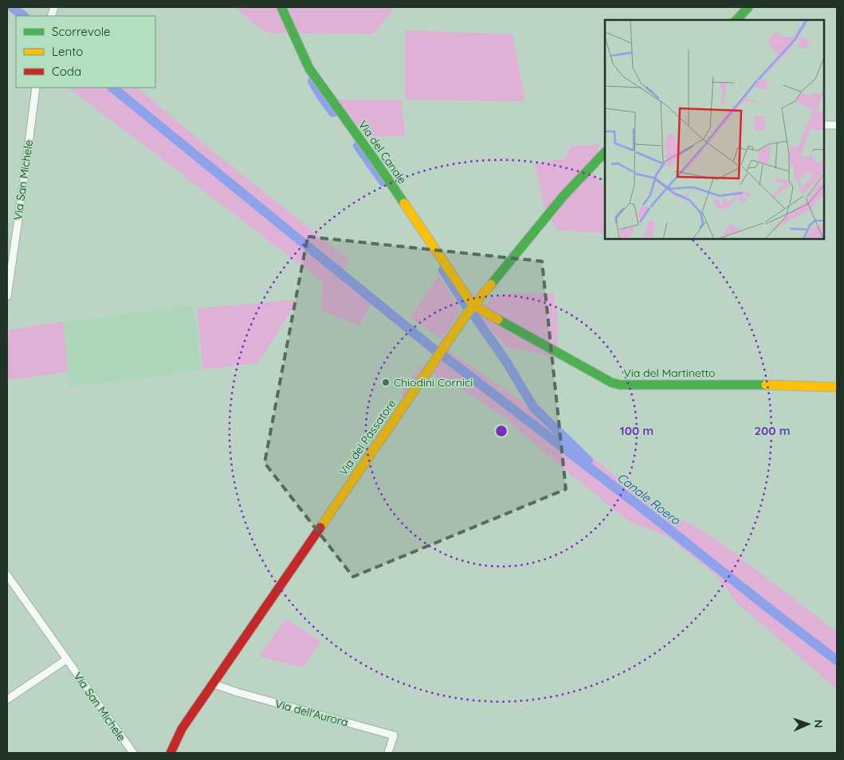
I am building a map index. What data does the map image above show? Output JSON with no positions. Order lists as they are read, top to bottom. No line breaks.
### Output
{"streets":{"street":["Via del Canale","Via San Michele","Via del Martinetto","Via del Passatore","Via dell'Aurora"]},"crossings":[["Via del Canale","Via del Martinetto"],["Via del Canale","Via del Passatore"],["Via del Martinetto","Via del Passatore"],["Via del Passatore","Via dell'Aurora"]],"water":["Canale Roero"],"places":["Chiodini Cornici"],"legend":["Scorrevole","Lento","Coda"],"north":"right","rings":["100 m","200 m"]}
